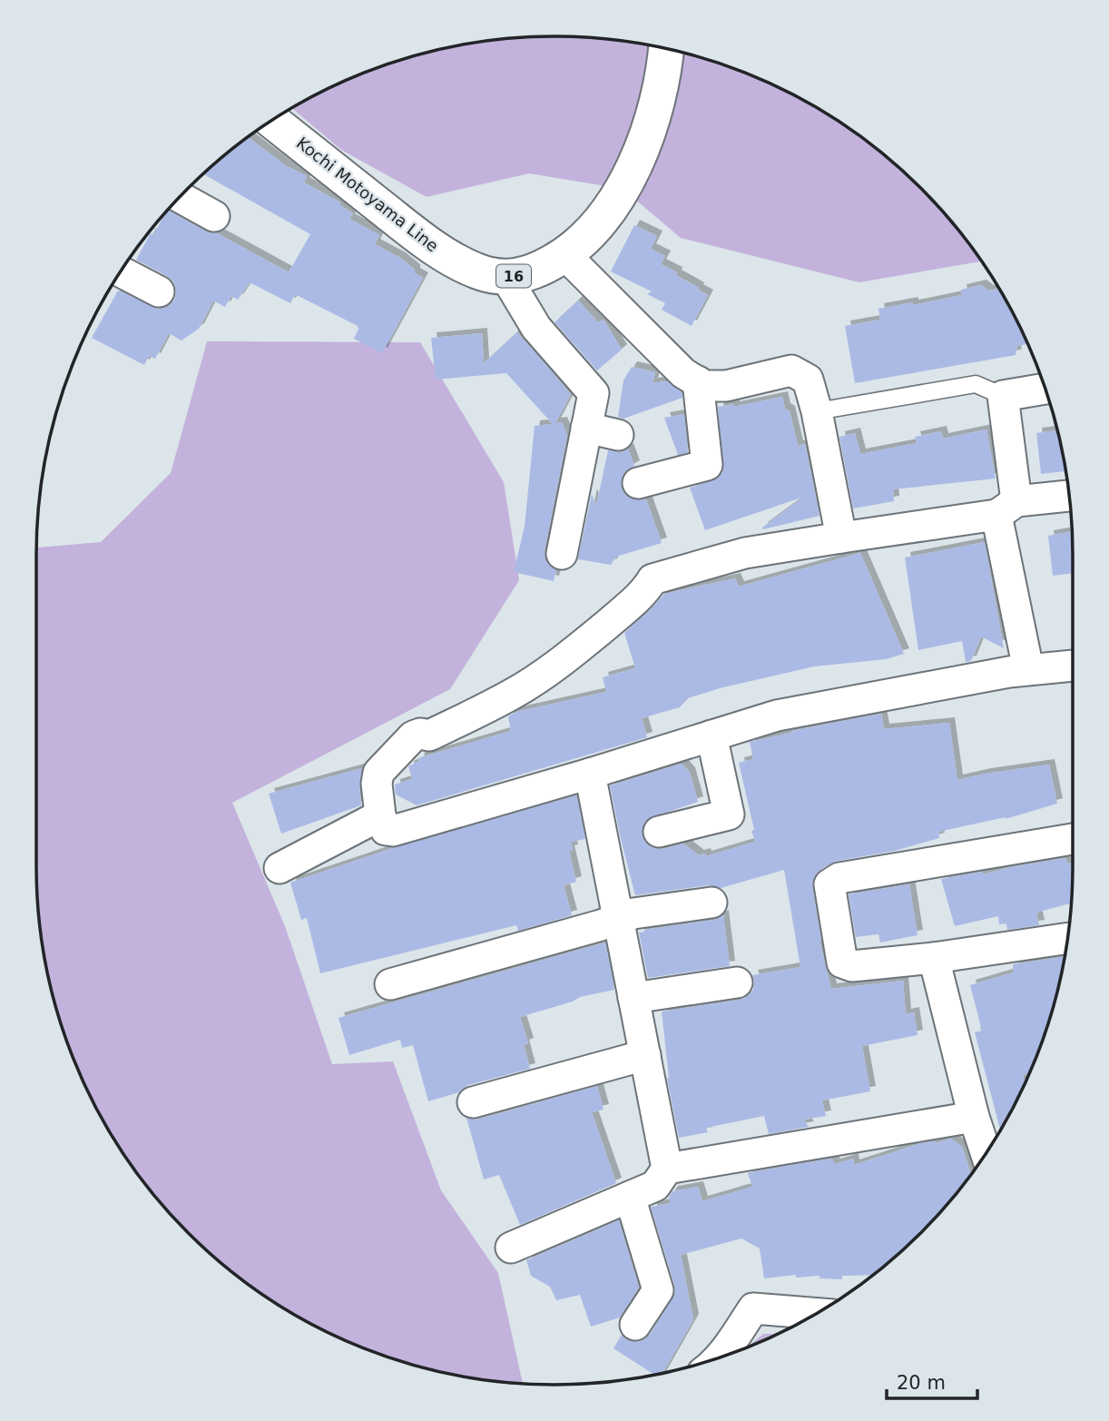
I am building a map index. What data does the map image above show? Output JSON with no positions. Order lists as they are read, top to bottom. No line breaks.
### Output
{"streets":{"main road":["Kochi Motoyama Line","16"]},"scale_bar":"20 m"}
